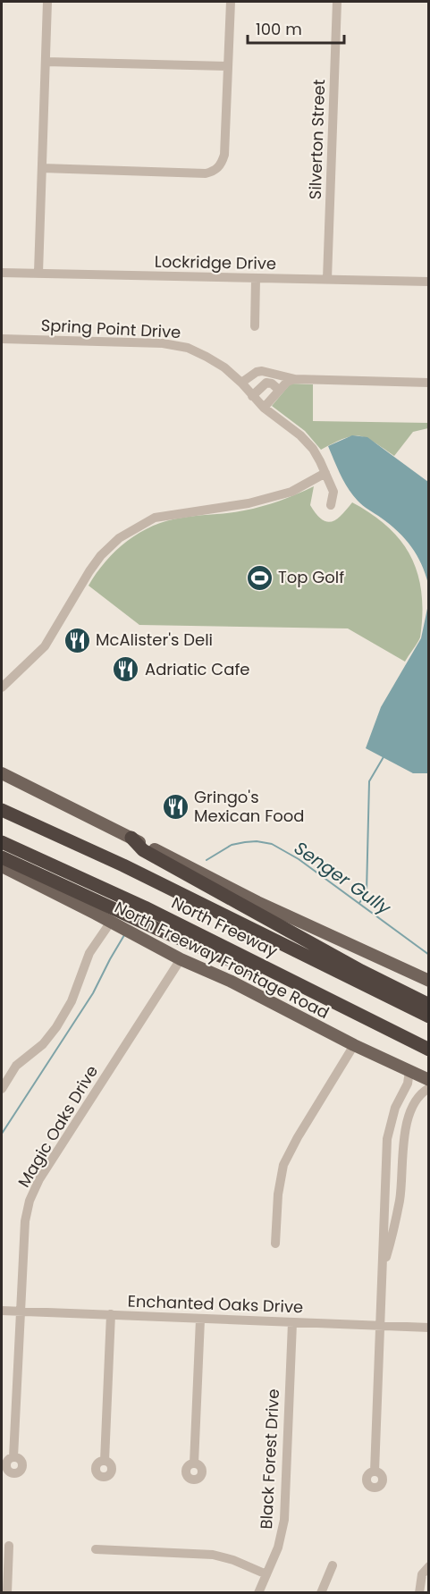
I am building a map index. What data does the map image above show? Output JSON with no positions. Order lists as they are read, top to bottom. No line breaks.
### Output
{"streets":{"highway":["North Freeway"],"main road":["North Freeway Frontage Road"],"street":["Silverton Street","Lockridge Drive","Spring Point Drive","Magic Oaks Drive","Enchanted Oaks Drive","Black Forest Drive"]},"crossings":[["Silverton Street","Lockridge Drive"],["North Freeway Frontage Road","Magic Oaks Drive"],["Magic Oaks Drive","Enchanted Oaks Drive"],["Enchanted Oaks Drive","Black Forest Drive"]],"water":["Senger Gully"],"places":{"sports":["Top Golf"],"restaurant":["McAlister's Deli","Adriatic Cafe","Gringo's Mexican Food"]},"scale_bar":"100 m"}
